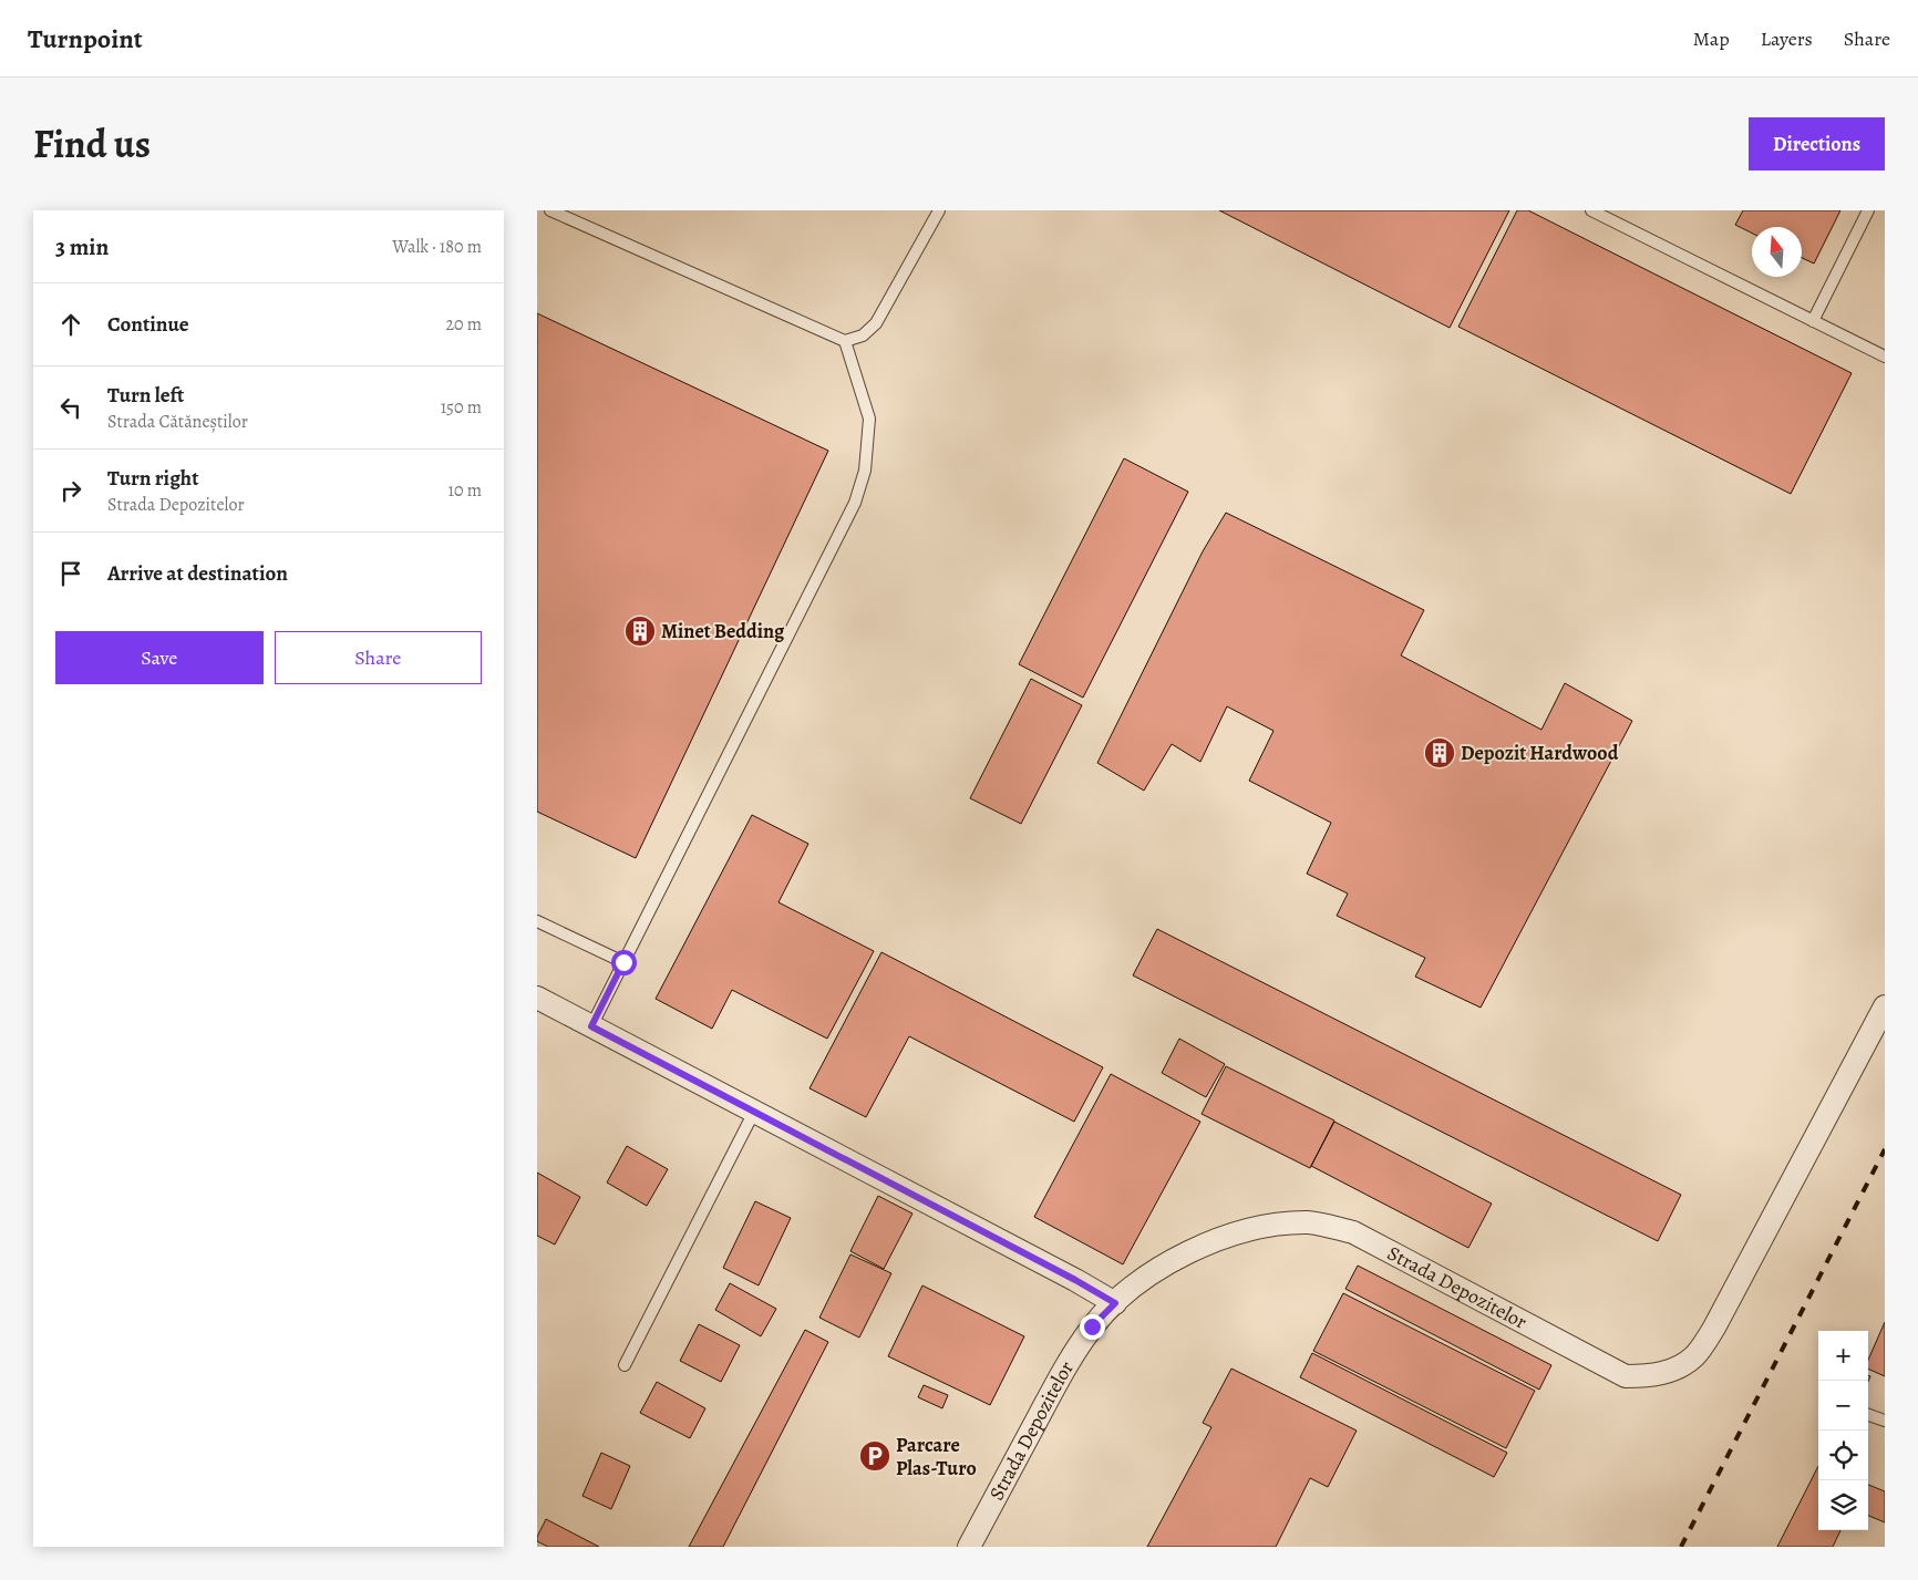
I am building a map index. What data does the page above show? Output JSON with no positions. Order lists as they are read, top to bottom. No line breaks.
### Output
{"streets":{"street":["Strada Depozitelor"]},"places":{"building":["Minet Bedding","Depozit Hardwood"],"parking":["Parcare Plas-Turo"]},"north":"top","page":{"header":"Turnpoint","nav":["Map","Layers","Share"],"title":"Find us","buttons":["Directions",["Save","Share"]],"heading":["3 min","Walk · 180 m"],"list":[["Continue","20 m"],["Turn left","Strada Cătăneștilor","150 m"],["Turn right","Strada Depozitelor","10 m"],"Arrive at destination"],"map_buttons":["+","−"]}}
